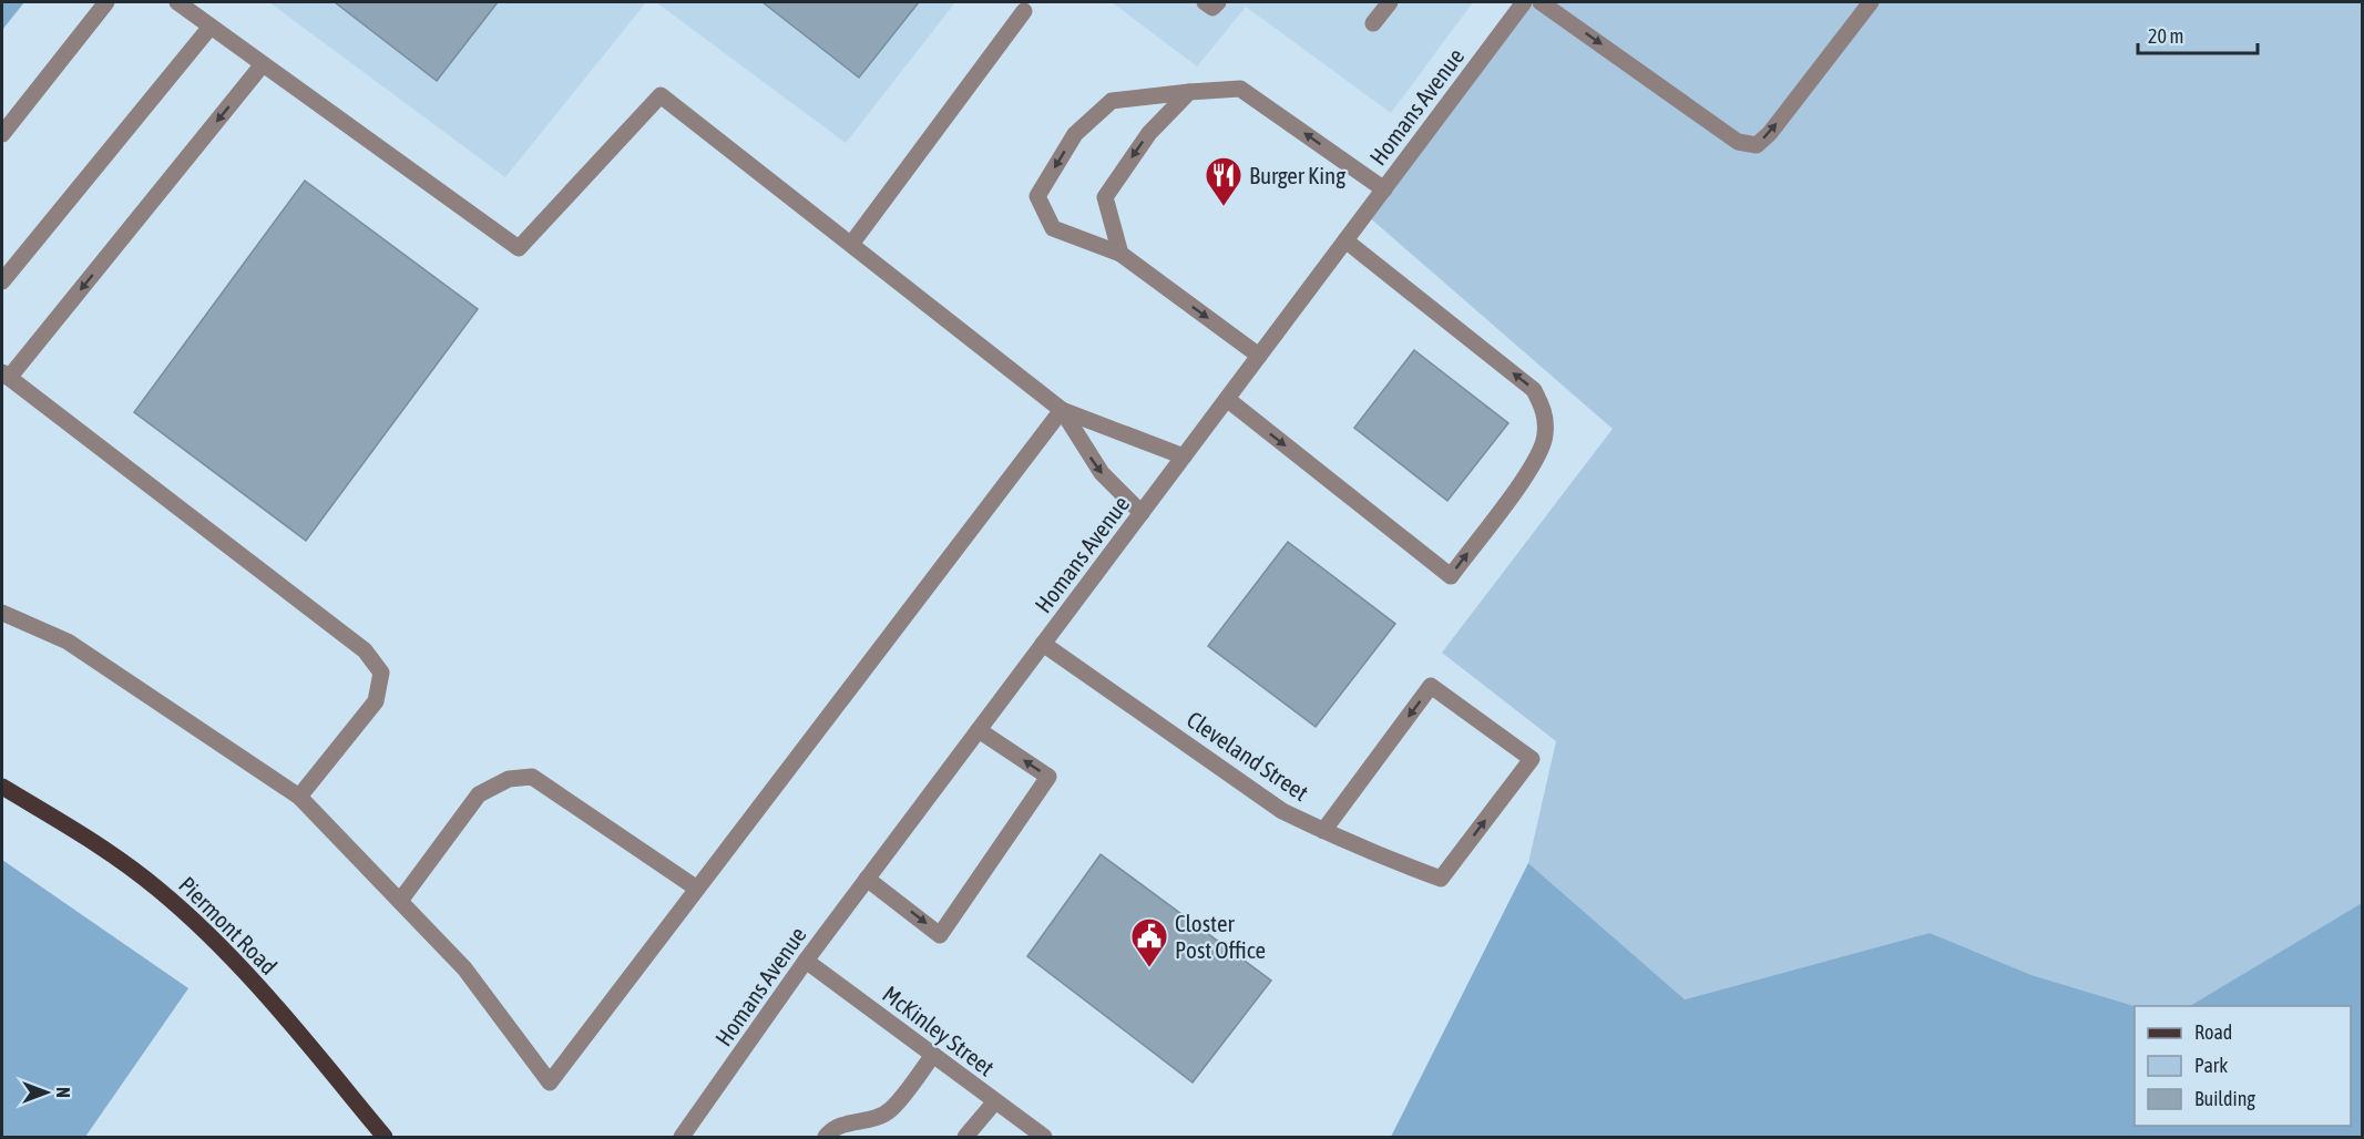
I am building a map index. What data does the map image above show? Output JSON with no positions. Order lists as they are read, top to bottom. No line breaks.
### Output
{"streets":{"main road":["Piermont Road"],"street":["Homans Avenue","Cleveland Street","McKinley Street"]},"crossings":[["Homans Avenue","Cleveland Street"],["Homans Avenue","McKinley Street"]],"places":{"restaurant":["Burger King"],"public building":["Closter Post Office"]},"legend":["Road","Park","Building"],"scale_bar":"20 m","north":"right"}
